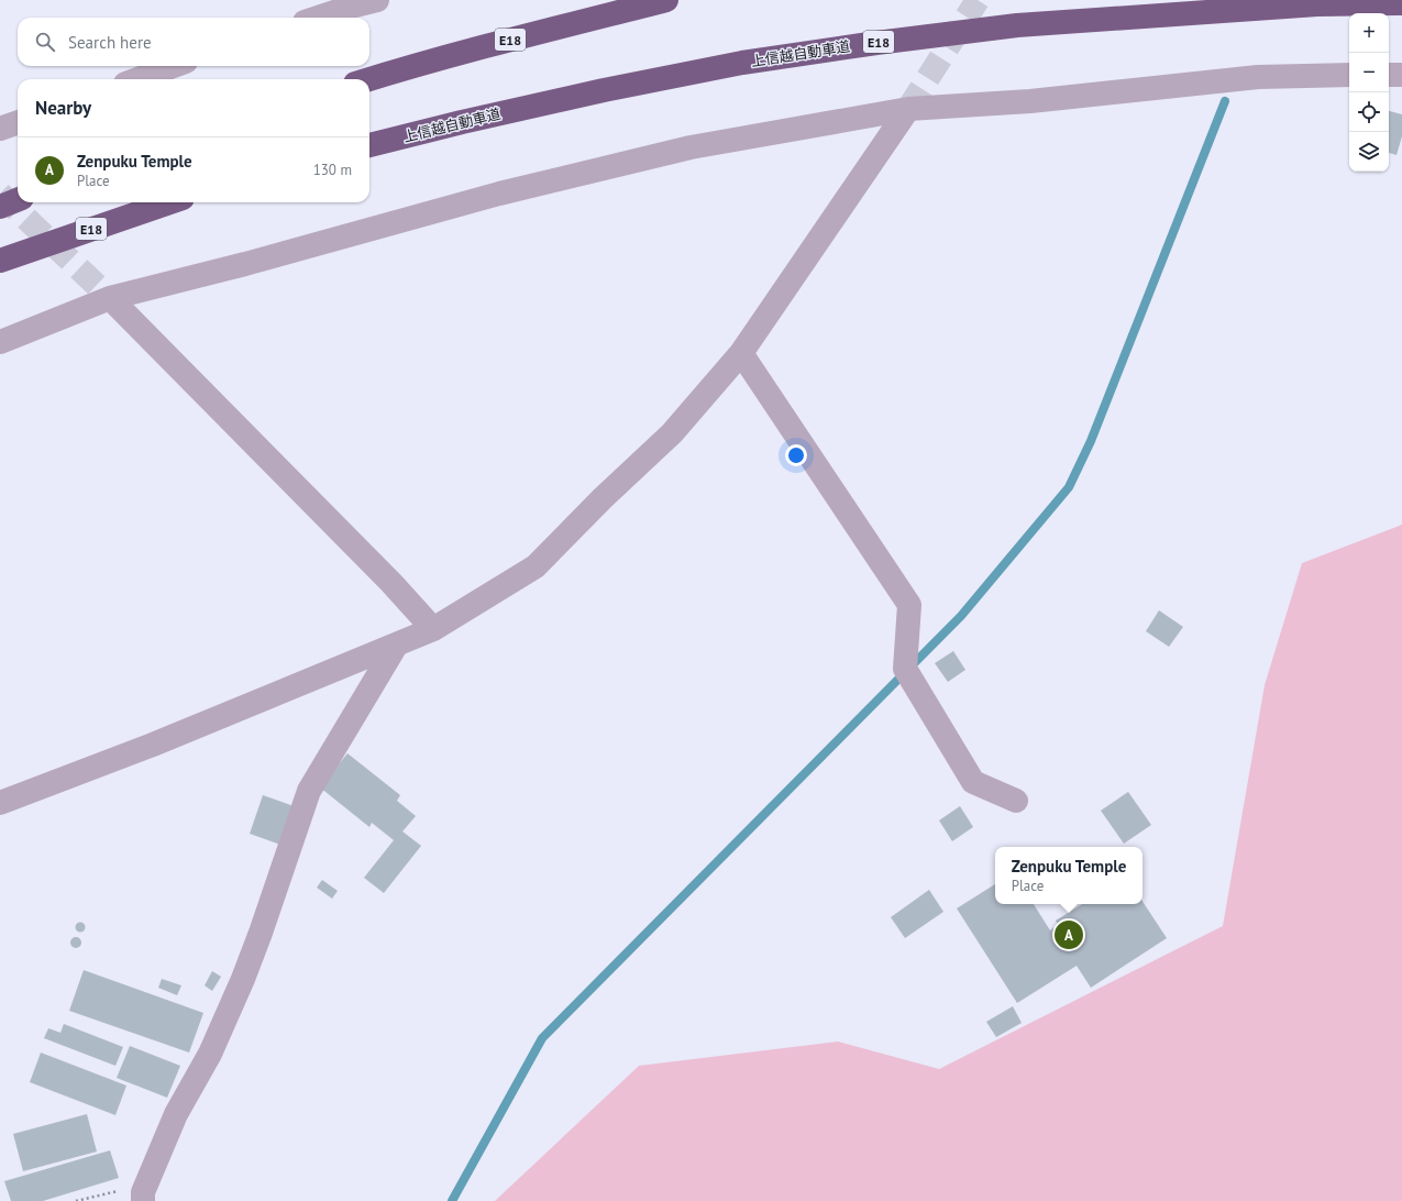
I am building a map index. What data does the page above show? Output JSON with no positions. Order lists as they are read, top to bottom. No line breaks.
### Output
{"streets":{"highway":["E18","上信越自動車道"]},"page":{"map_buttons":["+","−"],"search":"Search here","heading":"Nearby","list":[{"mark":"A","name":"Zenpuku Temple","note":"Place","value":"130 m"}],"popup":["Zenpuku Temple","Place"],"pins":"A"}}
